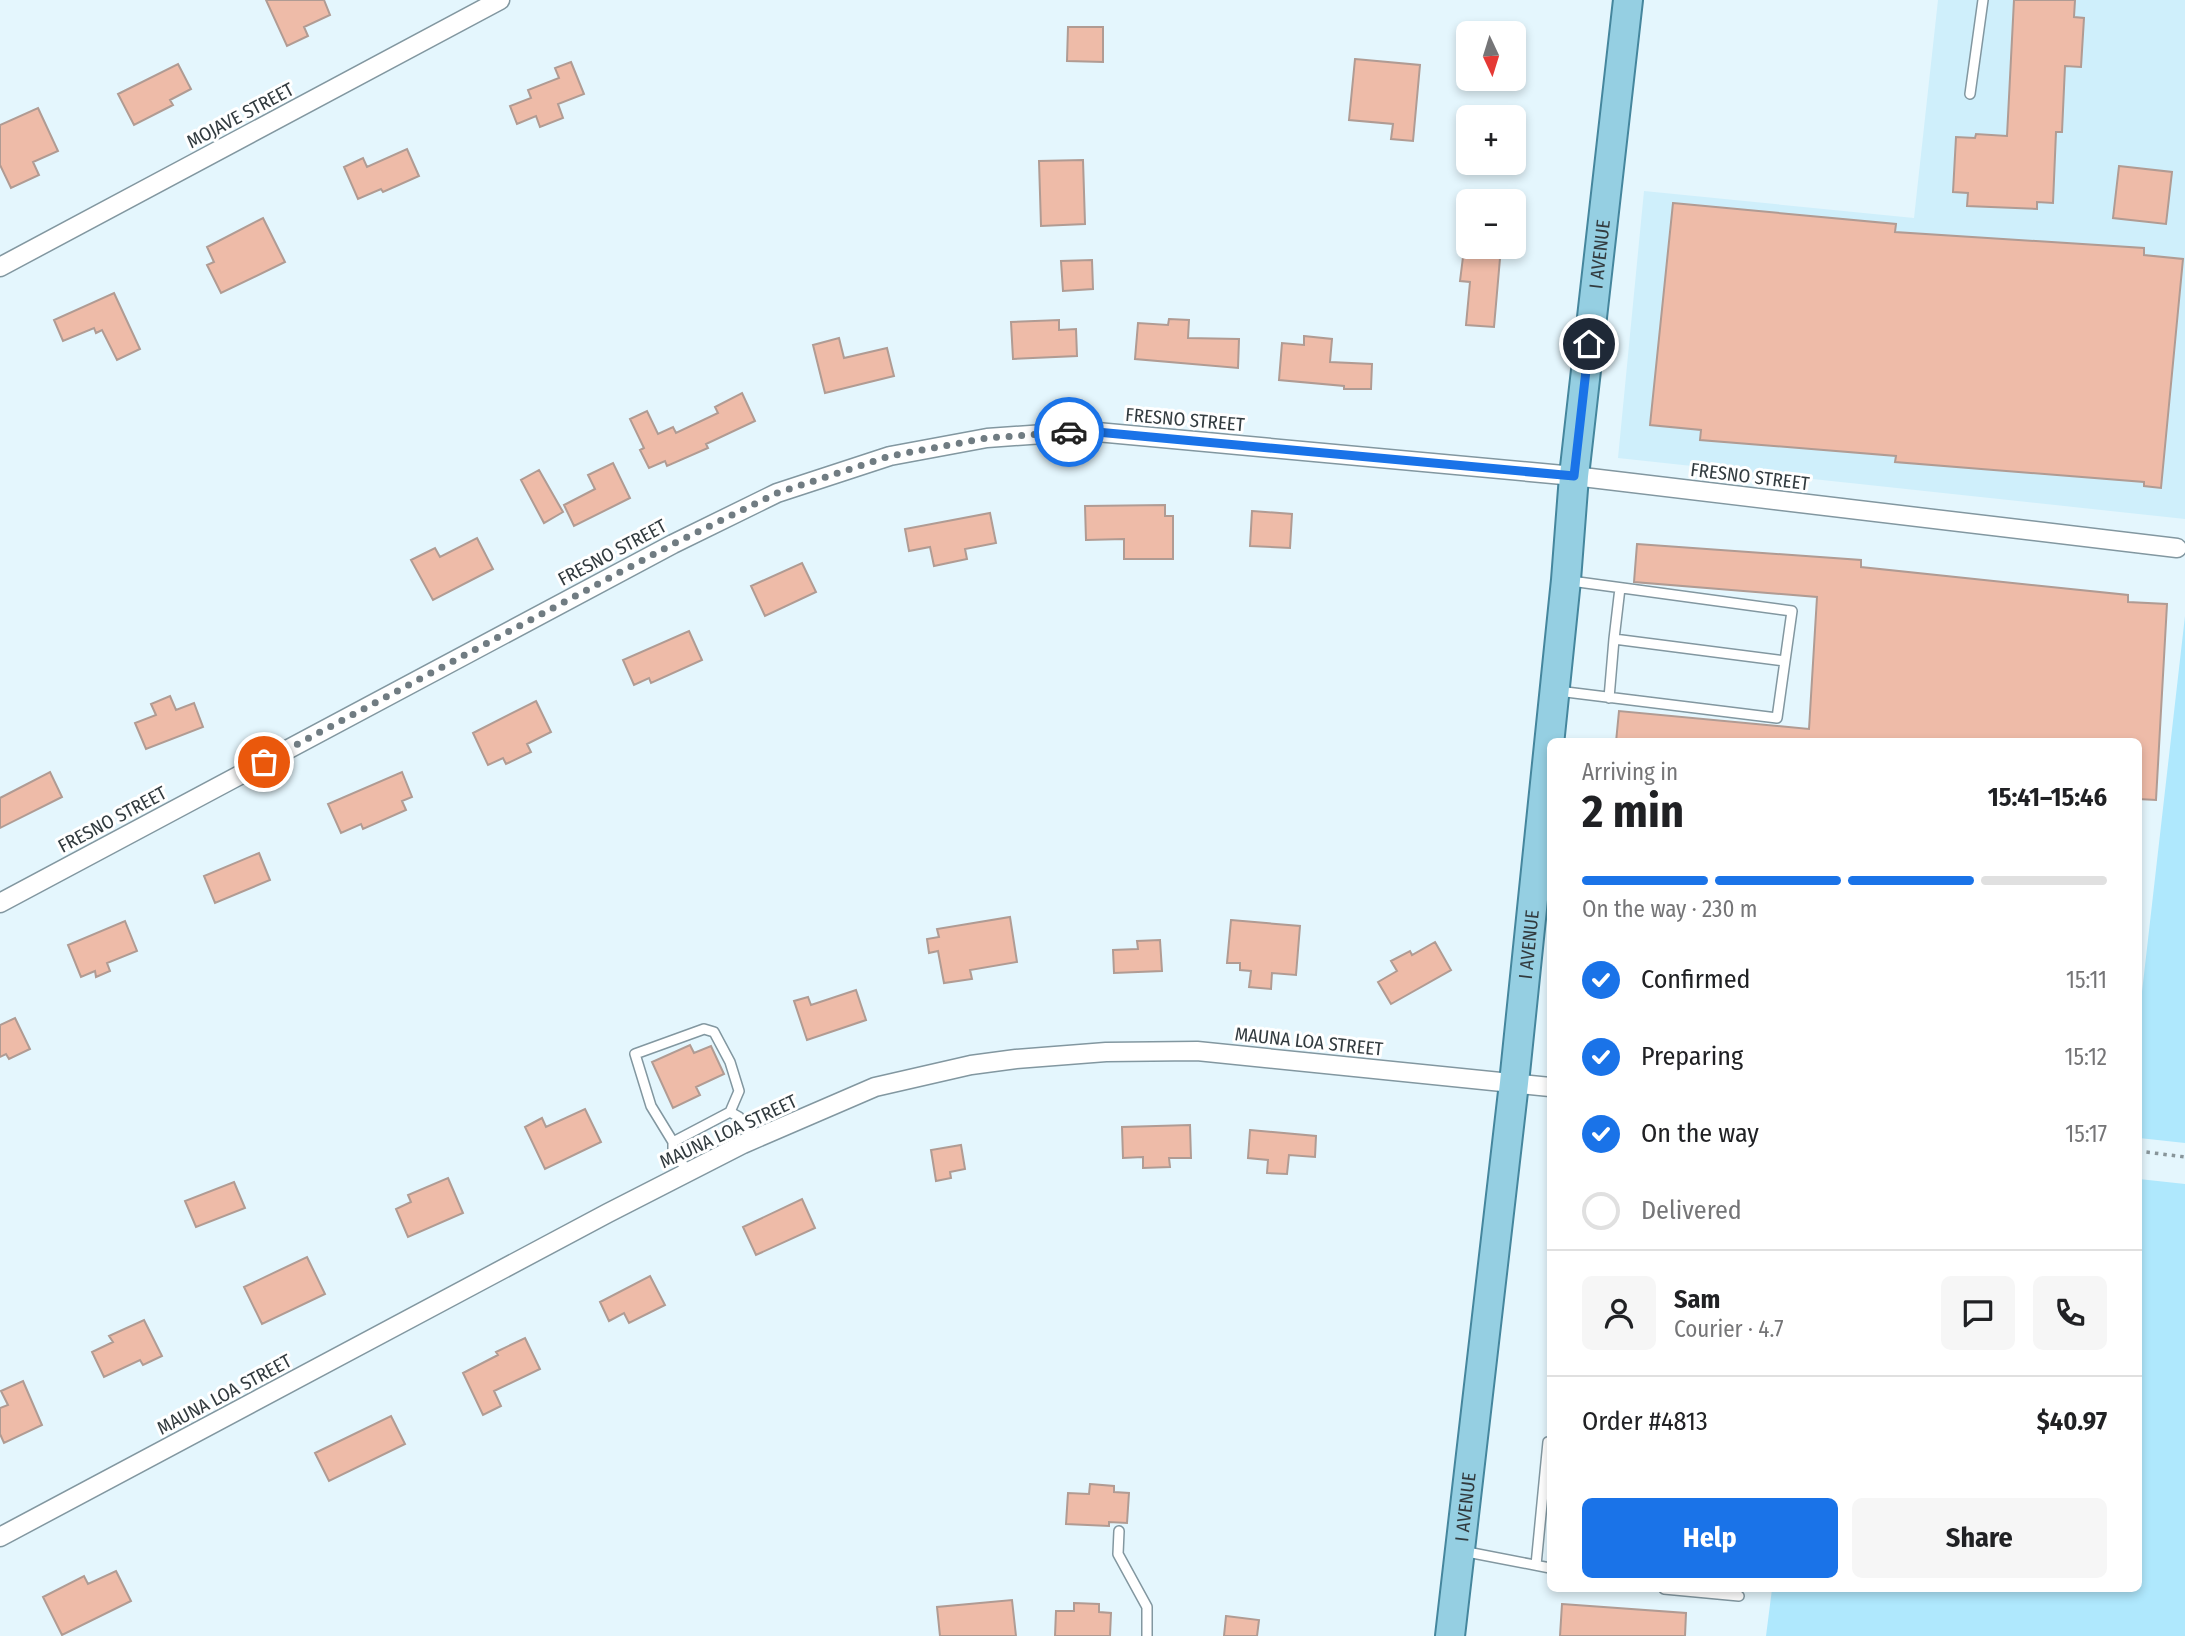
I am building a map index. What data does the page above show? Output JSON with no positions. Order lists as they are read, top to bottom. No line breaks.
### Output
{"streets":{"main road":["I AVENUE"],"street":["MOJAVE STREET","FRESNO STREET","MAUNA LOA STREET"]},"crossings":[["I AVENUE","FRESNO STREET"],["I AVENUE","MAUNA LOA STREET"]],"north":"bottom","page":{"map_buttons":["+","−"],"heading":["2 min","Arriving in","15:41–15:46"],"panel":["Sam","Courier · 4.7","Order #4813","$40.97"],"bar":"On the way · 230 m","list":[["Confirmed","15:11"],["Preparing","15:12"],["On the way","15:17"],"Delivered"],"buttons":["Help","Share"]}}
